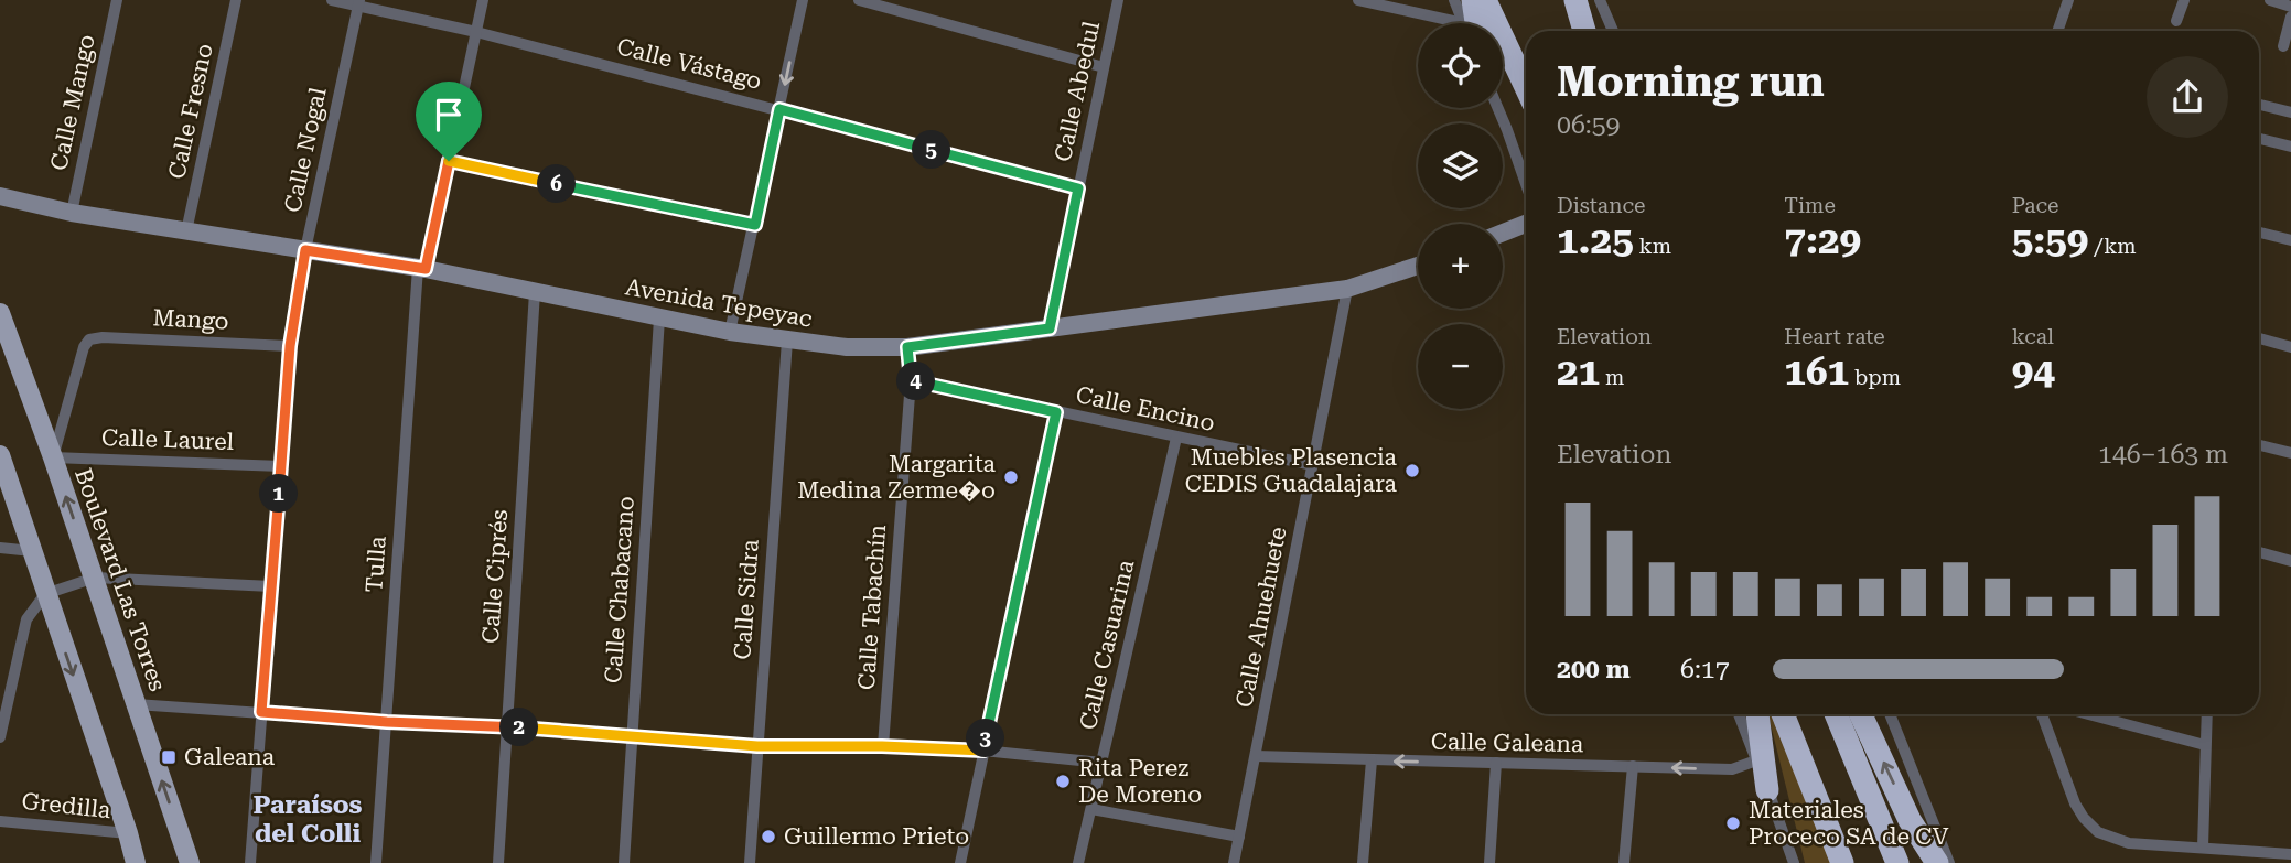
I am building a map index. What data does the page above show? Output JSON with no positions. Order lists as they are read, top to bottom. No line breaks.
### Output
{"streets":{"main road":["Boulevard Las Torres"],"street":["Calle Vástago","Calle Abedul","Calle Mango","Calle Fresno","Calle Nogal","Avenida Tepeyac","Mango","Calle Encino","Calle Laurel","Tulla","Calle Ciprés","Calle Chabacano","Calle Sidra","Calle Tabachín","Calle Ahuehuete","Calle Casuarina","Calle Galeana","Gredilla"]},"crossings":[["Calle Vástago","Calle Abedul"],["Calle Vástago","Calle Nogal"],["Calle Vástago","Tulla"],["Calle Abedul","Avenida Tepeyac"],["Calle Mango","Avenida Tepeyac"],["Calle Fresno","Avenida Tepeyac"],["Calle Nogal","Avenida Tepeyac"],["Calle Nogal","Mango"],["Calle Nogal","Calle Laurel"],["Avenida Tepeyac","Tulla"],["Avenida Tepeyac","Calle Ciprés"],["Avenida Tepeyac","Calle Chabacano"],["Avenida Tepeyac","Calle Sidra"],["Avenida Tepeyac","Calle Ahuehuete"],["Mango","Calle Laurel"],["Mango","Boulevard Las Torres"],["Calle Encino","Calle Tabachín"],["Calle Encino","Calle Ahuehuete"],["Calle Encino","Calle Casuarina"],["Calle Laurel","Boulevard Las Torres"],["Calle Ahuehuete","Calle Galeana"]],"one_way":["Calle Galeana"],"districts":["Paraísos del Colli"],"places":{"other":["Muebles Plasencia CEDIS Guadalajara","Margarita Medina Zerme�o","Rita Perez De Moreno","Materiales Proceco SA de CV","Guillermo Prieto"],"transit":["Galeana"]},"page":{"map_buttons":["+","−"],"heading":["Morning run","06:59"],"pins":["5","6","4","1","2","3"],"stats":[["Distance","1.25 km"],["Time","7:29"],["Pace","5:59 /km"],["Elevation","21 m"],["Heart rate","161 bpm"],["kcal","94"]],"chart":["Elevation","146–163 m"],"list":[{"name":"200 m","note":"6:17"}]}}
